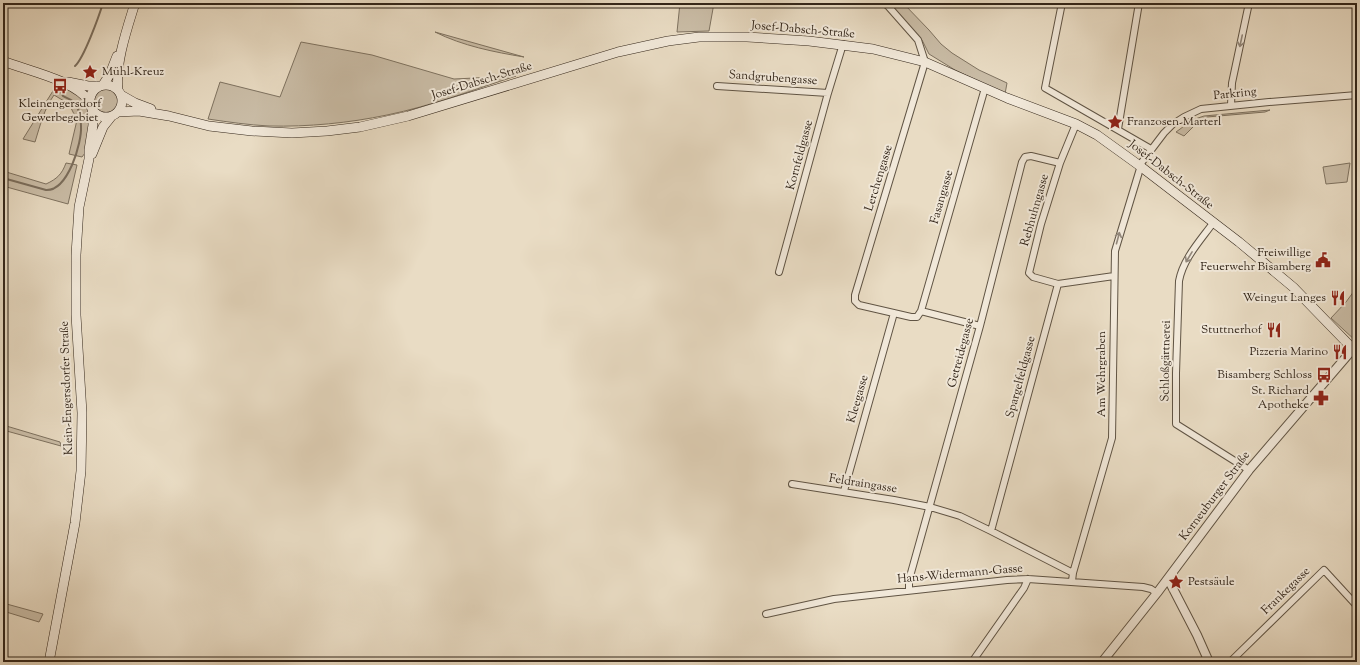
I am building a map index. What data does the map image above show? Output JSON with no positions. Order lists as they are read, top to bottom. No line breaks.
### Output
{"streets":{"main road":["Josef-Dabsch-Straße","Klein-Engersdorfer Straße"],"street":["Sandgrubengasse","Parkring","Kornfeldgasse","Lerchengasse","Fasangasse","Rebhuhngasse","Getreidegasse","Schloßgärtnerei","Am Wehrgraben","Spargelfeldgasse","Kleegasse","Feldraingasse","Korneuburger Straße","Hans-Widermann-Gasse","Frankegasse"]},"crossings":[["Josef-Dabsch-Straße","Parkring"],["Josef-Dabsch-Straße","Kornfeldgasse"],["Josef-Dabsch-Straße","Lerchengasse"],["Josef-Dabsch-Straße","Fasangasse"],["Josef-Dabsch-Straße","Rebhuhngasse"],["Josef-Dabsch-Straße","Schloßgärtnerei"],["Josef-Dabsch-Straße","Am Wehrgraben"],["Josef-Dabsch-Straße","Klein-Engersdorfer Straße"],["Josef-Dabsch-Straße","Korneuburger Straße"],["Sandgrubengasse","Kornfeldgasse"],["Parkring","Am Wehrgraben"],["Lerchengasse","Kleegasse"],["Rebhuhngasse","Getreidegasse"],["Rebhuhngasse","Spargelfeldgasse"],["Getreidegasse","Feldraingasse"],["Getreidegasse","Hans-Widermann-Gasse"],["Schloßgärtnerei","Korneuburger Straße"],["Am Wehrgraben","Hans-Widermann-Gasse"],["Kleegasse","Feldraingasse"],["Korneuburger Straße","Hans-Widermann-Gasse"]],"one_way":["Schloßgärtnerei"],"places":{"place":["Mühl-Kreuz","Franzosen-Marterl","Pestsäule"],"bus stop":["Kleinengersdorf Gewerbegebiet","Bisamberg Schloss"],"public building":["Freiwillige Feuerwehr Bisamberg"],"restaurant":["Weingut Langes","Stuttnerhof","Pizzeria Marino"],"pharmacy":["St. Richard Apotheke"]}}
